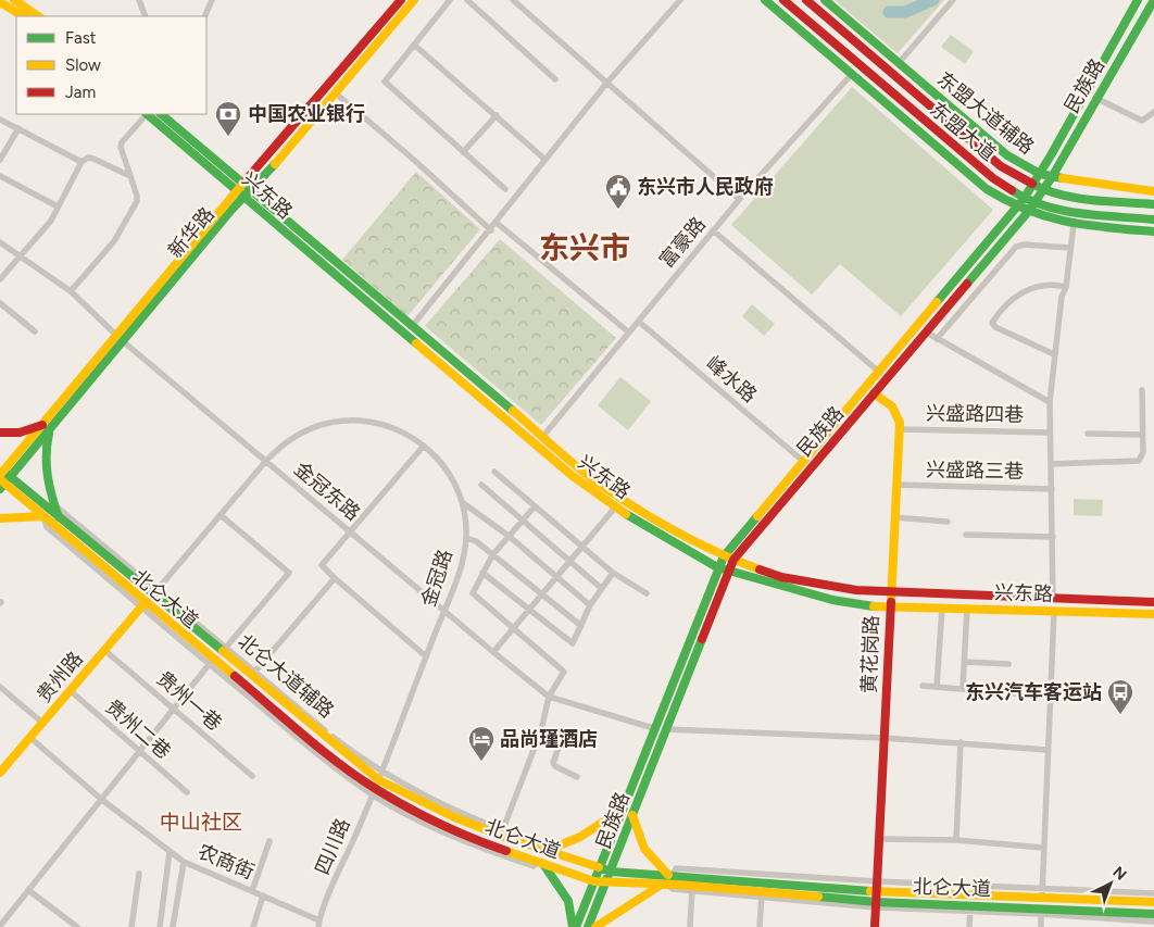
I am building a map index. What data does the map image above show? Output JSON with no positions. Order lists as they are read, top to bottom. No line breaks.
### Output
{"streets":{"main road":["民族路","东盟大道辅路","东盟大道","兴东路","新华路","北仑大道","黄花岗路","贵州路"],"street":["富豪路","峰水路","兴盛路四巷","兴盛路三巷","金冠东路","金冠路","贵州一巷","贵州二巷","四川路","农商街"]},"crossings":[["民族路","东盟大道辅路"],["民族路","东盟大道"],["民族路","兴东路"],["民族路","峰水路"],["民族路","金冠东路"],["民族路","北仑大道"],["民族路","黄花岗路"],["兴东路","新华路"],["兴东路","富豪路"],["兴东路","黄花岗路"],["新华路","金冠东路"],["新华路","北仑大道"],["富豪路","峰水路"],["兴盛路四巷","黄花岗路"],["兴盛路三巷","黄花岗路"],["金冠东路","金冠路"],["金冠路","北仑大道"],["金冠路","四川路"],["北仑大道","黄花岗路"],["北仑大道","贵州路"],["北仑大道","四川路"],["贵州路","贵州一巷"],["贵州路","贵州二巷"],["贵州路","农商街"],["四川路","农商街"]],"districts":["东兴市","中山社区"],"places":{"bank":["中国农业银行"],"public building":["东兴市人民政府"],"bus stop":["东兴汽车客运站"],"hotel":["品尚瑾酒店"]},"legend":["Fast","Slow","Jam"],"north":"top right"}
